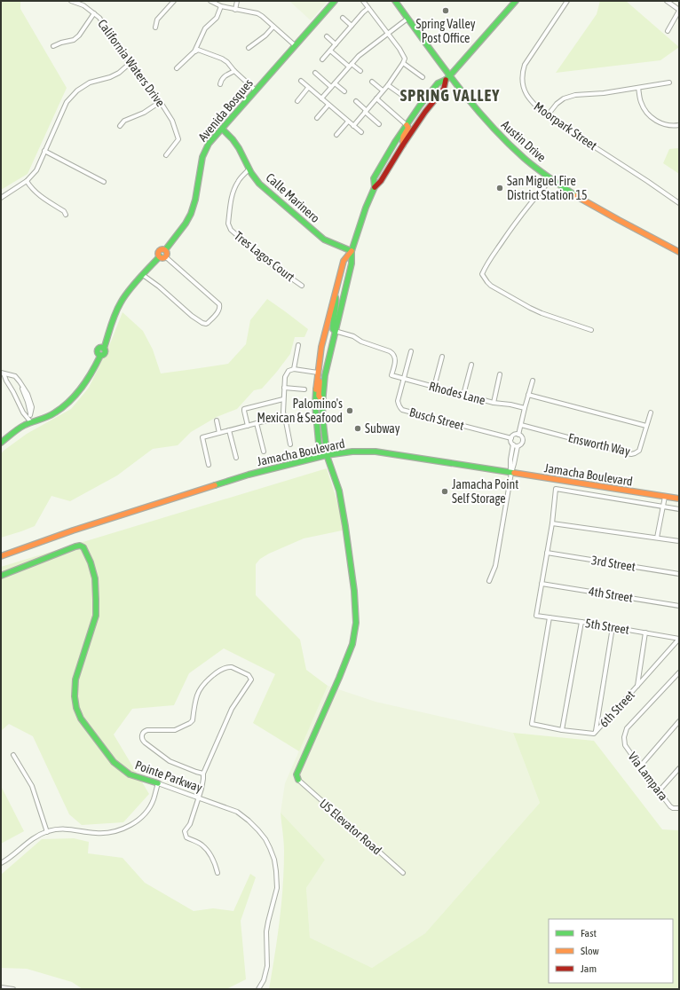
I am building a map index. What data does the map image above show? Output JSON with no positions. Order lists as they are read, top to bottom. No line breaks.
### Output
{"streets":{"main road":["Avenida Bosques","Austin Drive","Calle Marinero","Jamacha Boulevard","Pointe Parkway"],"street":["California Waters Drive","Moorpark Street","Tres Lagos Court","Rhodes Lane","Busch Street","Ensworth Way","3rd Street","4th Street","5th Street","6th Street","Via Lampara","US Elevator Road"]},"crossings":[["Avenida Bosques","Calle Marinero"],["Calle Marinero","Tres Lagos Court"],["Rhodes Lane","Busch Street"],["4th Street","5th Street"],["5th Street","6th Street"]],"districts":["SPRING VALLEY"],"places":["Spring Valley Post Office","San Miguel Fire District Station 15","Palomino's Mexican & Seafood","Subway","Jamacha Point Self Storage"],"legend":["Fast","Slow","Jam"]}
